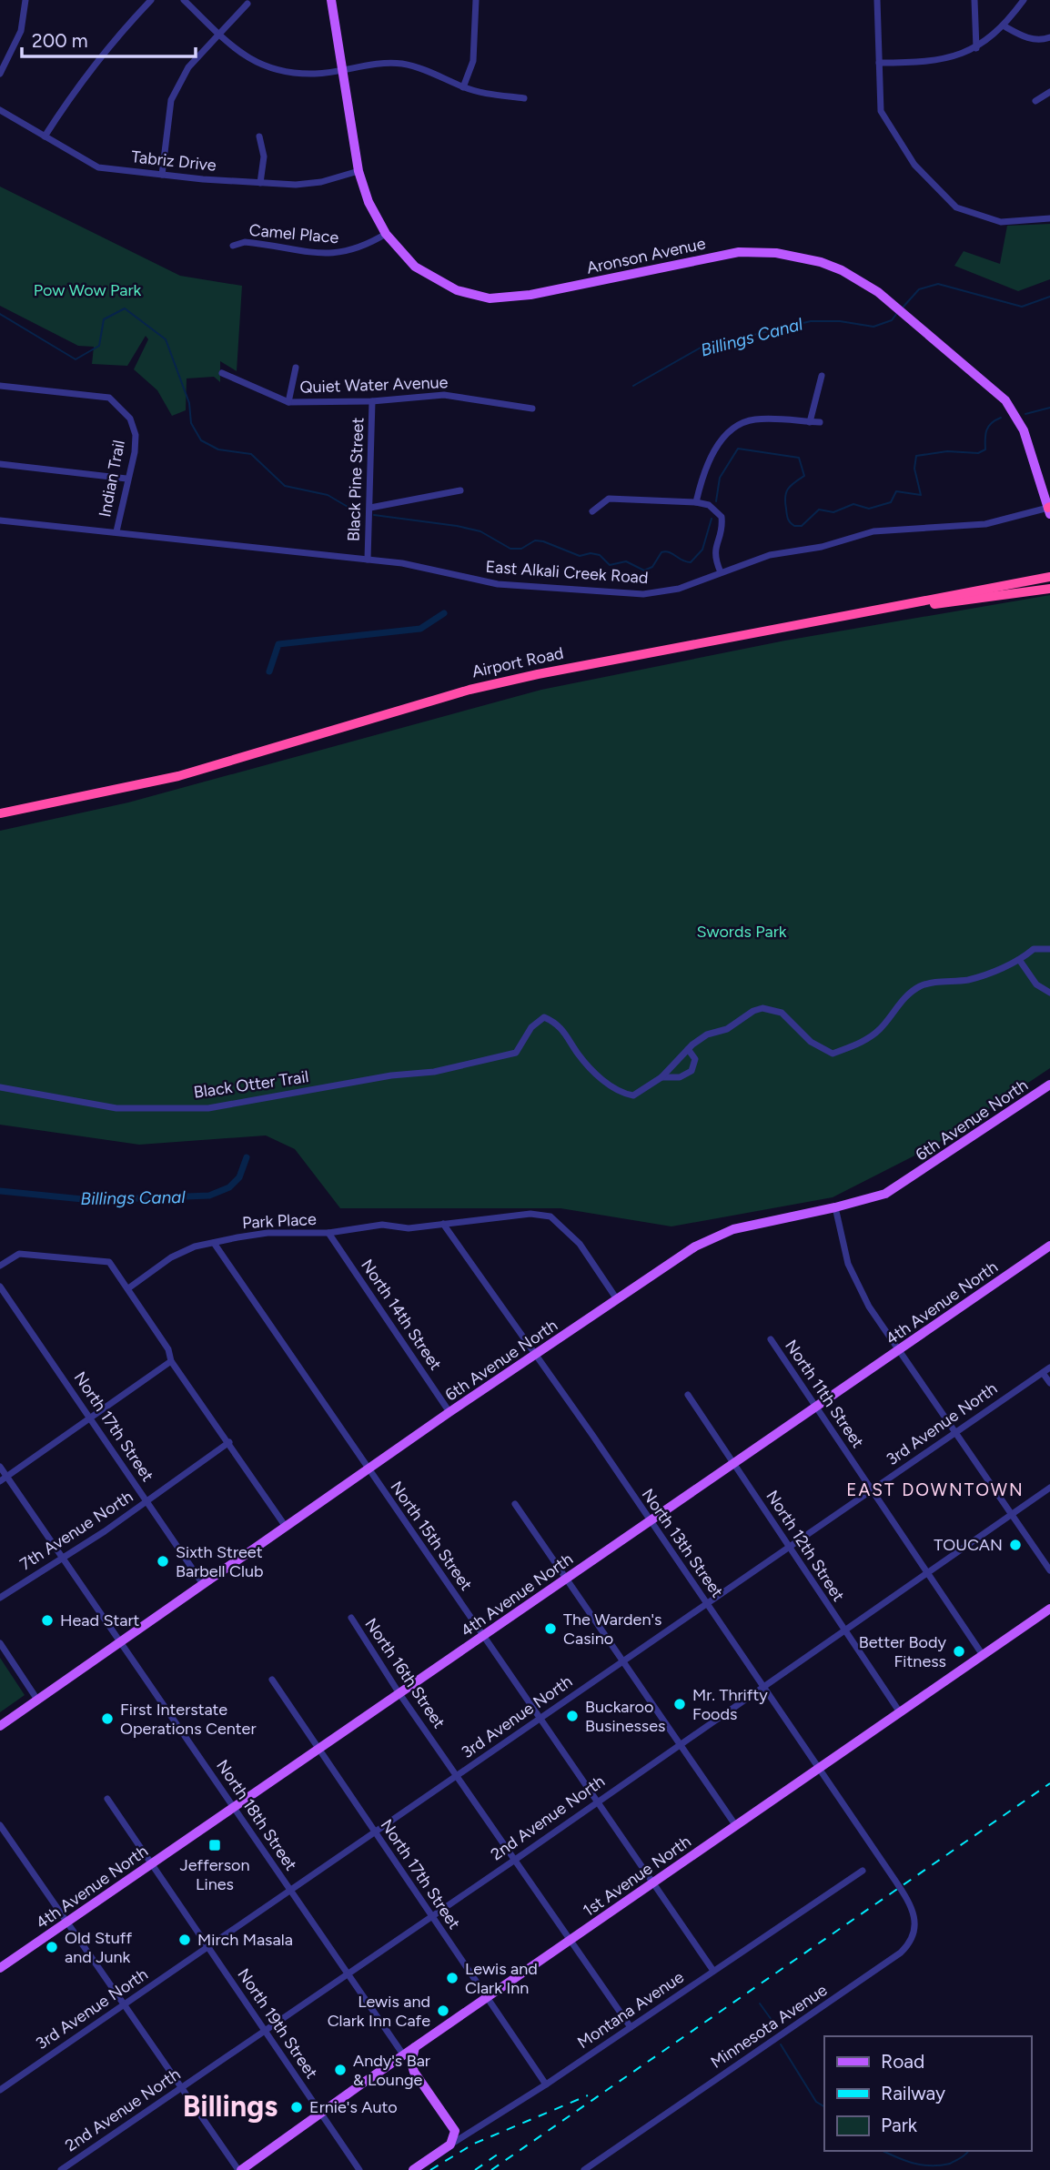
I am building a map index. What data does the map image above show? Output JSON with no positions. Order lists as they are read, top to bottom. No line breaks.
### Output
{"streets":{"highway":["Airport Road"],"main road":["Aronson Avenue","6th Avenue North","4th Avenue North","1st Avenue North","Montana Avenue"],"street":["Tabriz Drive","Camel Place","Quiet Water Avenue","Indian Trail","Black Pine Street","East Alkali Creek Road","Black Otter Trail","Park Place","North 14th Street","North 11th Street","3rd Avenue North","North 17th Street","7th Avenue North","North 15th Street","North 13th Street","North 12th Street","North 16th Street","North 18th Street","2nd Avenue North","North 19th Street","Minnesota Avenue"]},"crossings":[["Tabriz Drive","Aronson Avenue"],["Camel Place","Aronson Avenue"],["Aronson Avenue","East Alkali Creek Road"],["Quiet Water Avenue","Black Pine Street"],["Indian Trail","East Alkali Creek Road"],["Black Pine Street","East Alkali Creek Road"],["6th Avenue North","Park Place"],["6th Avenue North","North 14th Street"],["6th Avenue North","North 17th Street"],["6th Avenue North","North 15th Street"],["6th Avenue North","North 13th Street"],["6th Avenue North","North 18th Street"],["Park Place","North 14th Street"],["Park Place","North 15th Street"],["Park Place","North 13th Street"],["4th Avenue North","North 11th Street"],["4th Avenue North","North 17th Street"],["4th Avenue North","North 15th Street"],["4th Avenue North","North 13th Street"],["4th Avenue North","North 12th Street"],["4th Avenue North","North 16th Street"],["4th Avenue North","North 18th Street"],["4th Avenue North","North 19th Street"],["North 11th Street","3rd Avenue North"],["North 11th Street","2nd Avenue North"],["North 11th Street","1st Avenue North"],["3rd Avenue North","North 17th Street"],["3rd Avenue North","North 15th Street"],["3rd Avenue North","North 13th Street"],["3rd Avenue North","North 12th Street"],["3rd Avenue North","North 16th Street"],["3rd Avenue North","North 18th Street"],["3rd Avenue North","North 19th Street"],["North 17th Street","7th Avenue North"],["North 17th Street","2nd Avenue North"],["North 17th Street","1st Avenue North"],["North 17th Street","Montana Avenue"],["7th Avenue North","North 18th Street"],["North 15th Street","2nd Avenue North"],["North 15th Street","1st Avenue North"],["North 15th Street","Montana Avenue"],["North 13th Street","2nd Avenue North"],["North 13th Street","1st Avenue North"],["North 13th Street","Minnesota Avenue"],["North 12th Street","2nd Avenue North"],["North 12th Street","1st Avenue North"],["North 16th Street","2nd Avenue North"],["North 16th Street","1st Avenue North"],["North 16th Street","Montana Avenue"],["North 18th Street","2nd Avenue North"],["North 18th Street","1st Avenue North"],["2nd Avenue North","North 19th Street"],["1st Avenue North","North 19th Street"]],"districts":["EAST DOWNTOWN","Billings"],"water":["Billings Canal"],"parks":["Pow Wow Park","Swords Park"],"places":{"other":["TOUCAN","Sixth Street Barbell Club","Head Start","The Warden's Casino","Better Body Fitness","Mr. Thrifty Foods","Buckaroo Businesses","First Interstate Operations Center","Mirch Masala","Old Stuff and Junk","Lewis and Clark Inn","Lewis and Clark Inn Cafe","Andy's Bar & Lounge","Ernie's Auto"],"transit":["Jefferson Lines"]},"legend":["Road","Railway","Park"],"scale_bar":"200 m"}
